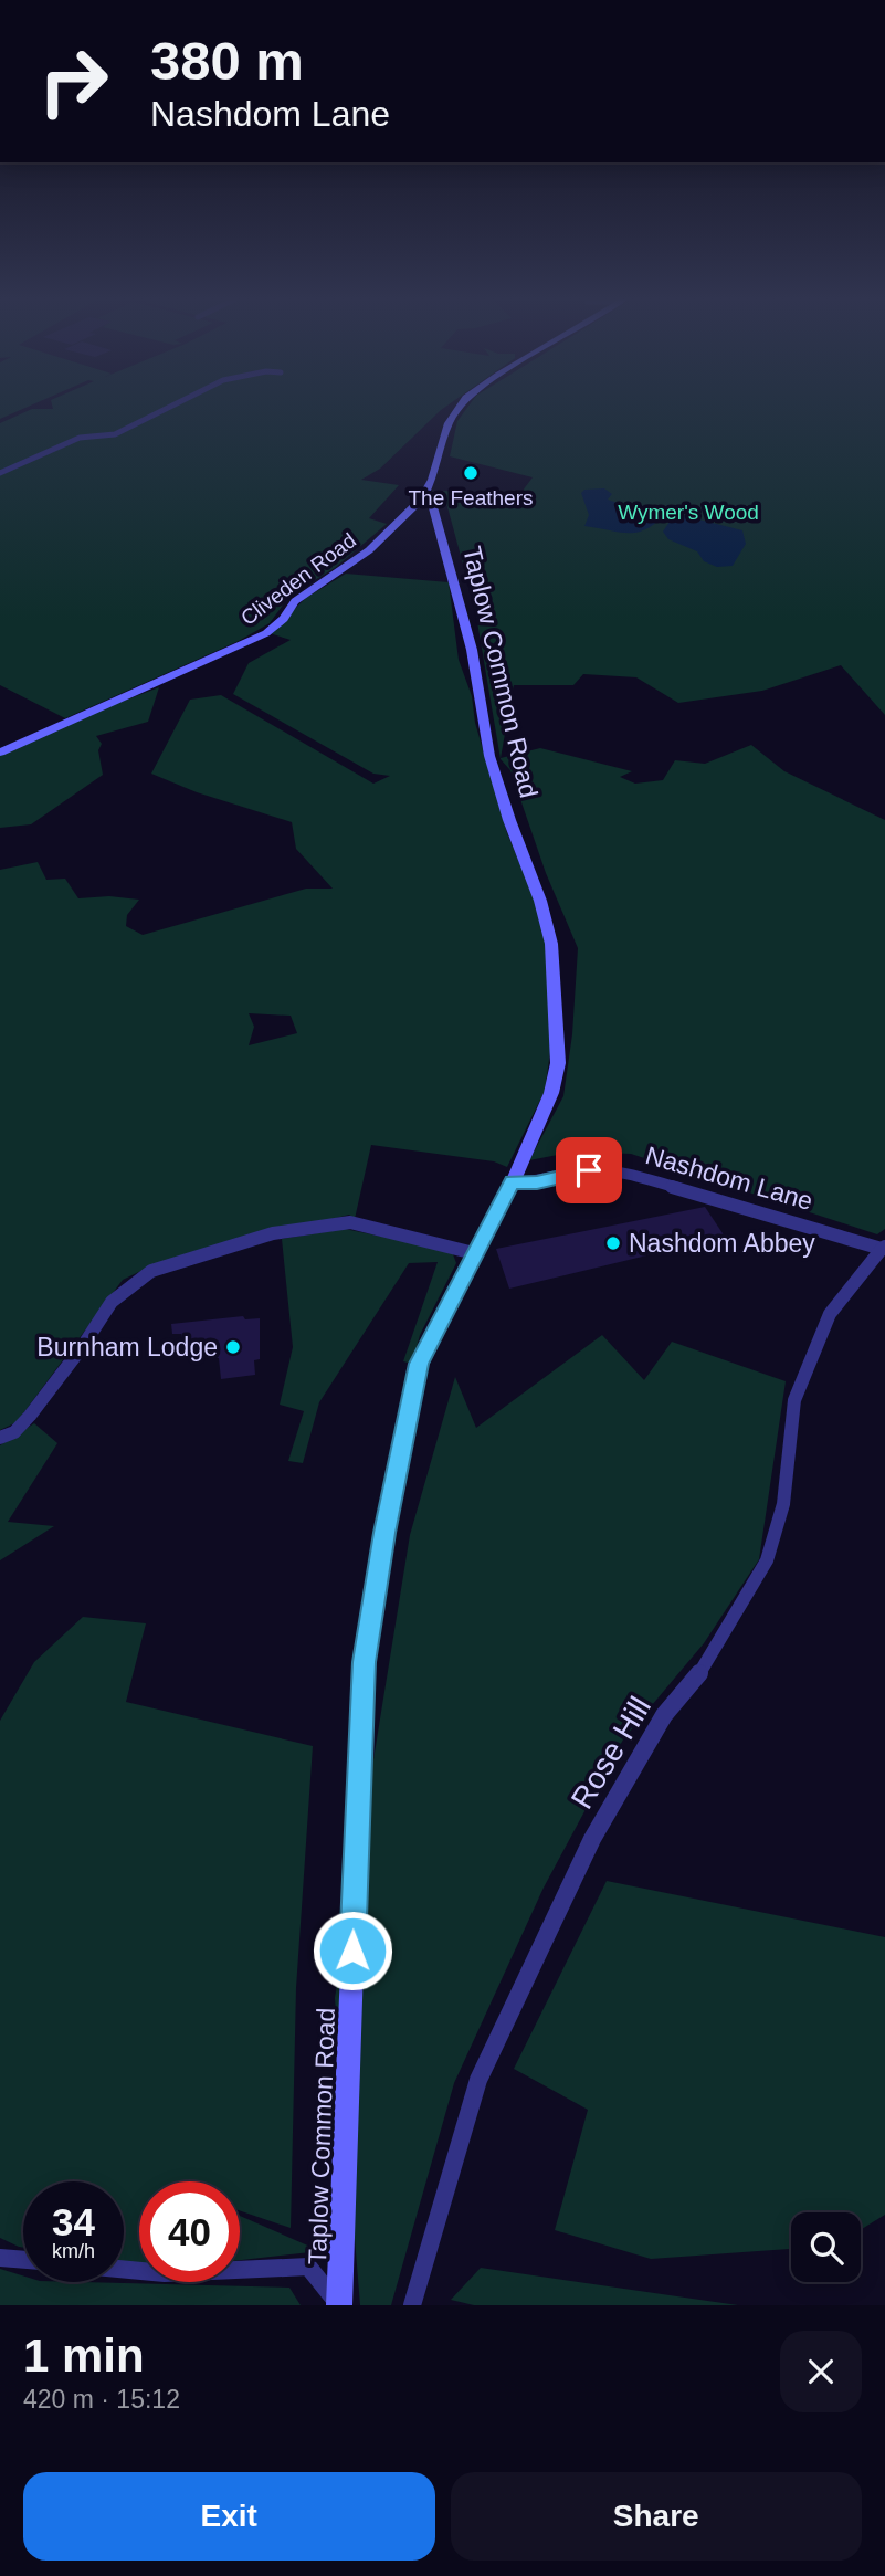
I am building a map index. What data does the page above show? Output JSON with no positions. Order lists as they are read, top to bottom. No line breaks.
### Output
{"streets":{"street":["Cliveden Road","Taplow Common Road","Nashdom Lane","Rose Hill"]},"crossings":[["Cliveden Road","Taplow Common Road"],["Taplow Common Road","Nashdom Lane"],["Nashdom Lane","Rose Hill"]],"parks":["Wymer's Wood"],"places":["The Feathers","Nashdom Abbey","Burnham Lodge"],"page":{"turn":["380 m","Nashdom Lane"],"speed":"34 km/h","limit":"40","heading":["1 min","420 m · 15:12"],"buttons":["Exit","Share"]}}
